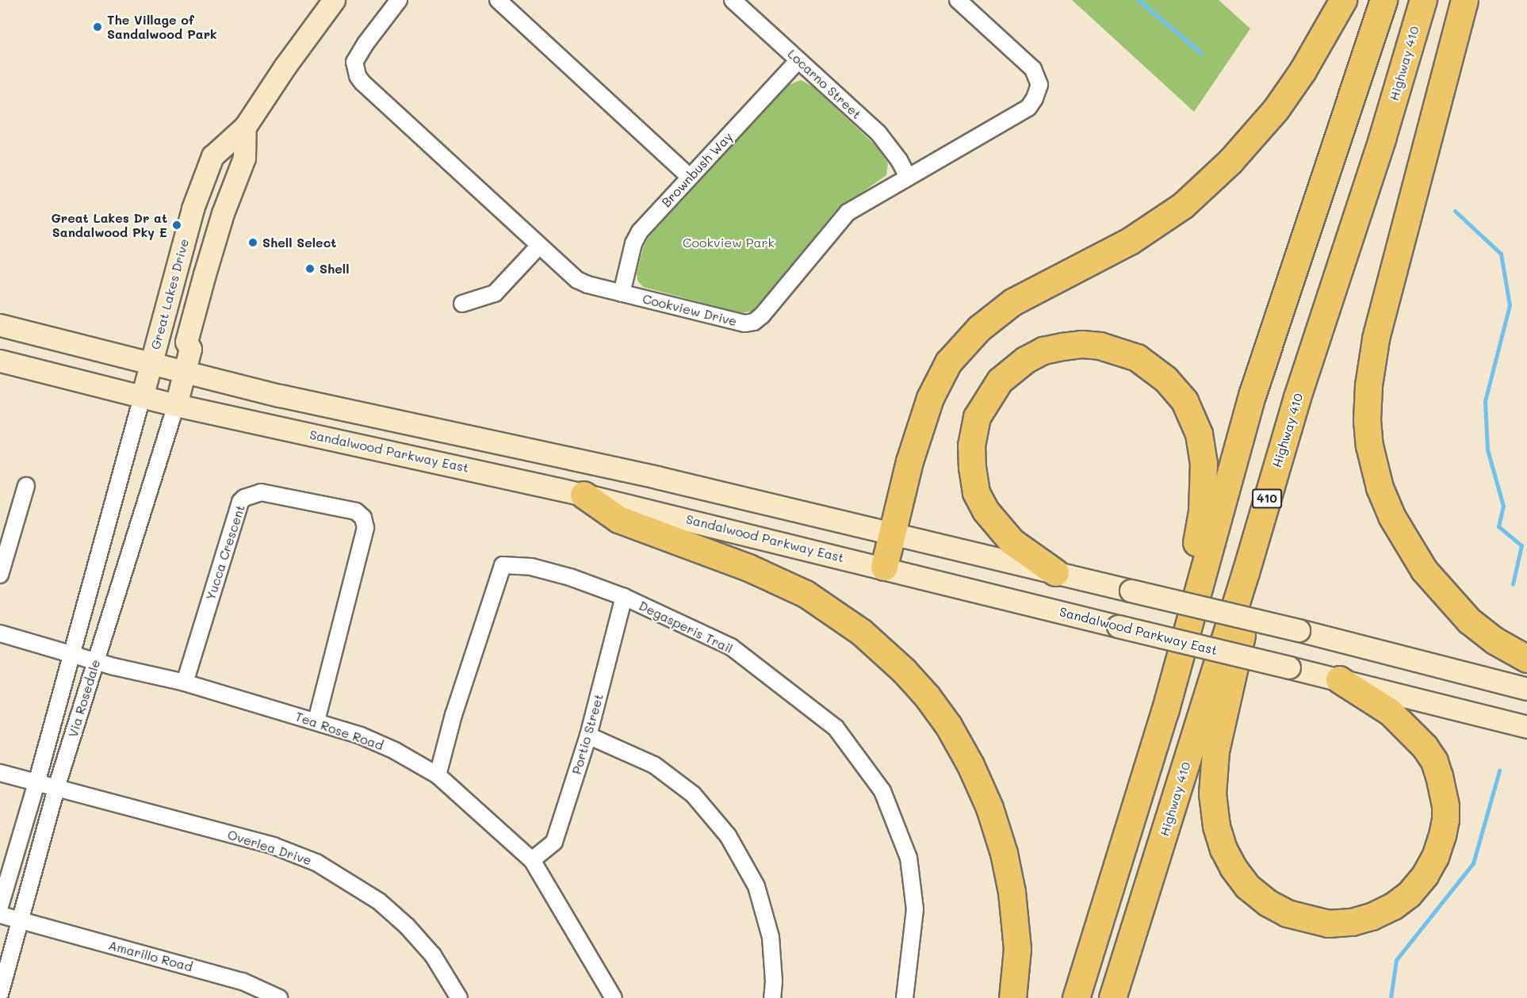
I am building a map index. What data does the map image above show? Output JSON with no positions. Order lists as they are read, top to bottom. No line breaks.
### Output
{"streets":{"highway":["Highway 410","410"],"main road":["Great Lakes Drive","Sandalwood Parkway East"],"street":["Locarno Street","Brownbush Way","Cookview Drive","Yucca Crescent","Degasperis Trail","Via Rosedale","Tea Rose Road","Portio Street","Overlea Drive","Amarillo Road"]},"crossings":[["Locarno Street","Brownbush Way"],["Locarno Street","Cookview Drive"],["Brownbush Way","Cookview Drive"],["Great Lakes Drive","Sandalwood Parkway East"],["Great Lakes Drive","Via Rosedale"],["Sandalwood Parkway East","Via Rosedale"],["Yucca Crescent","Tea Rose Road"],["Degasperis Trail","Tea Rose Road"],["Degasperis Trail","Portio Street"],["Via Rosedale","Tea Rose Road"],["Via Rosedale","Overlea Drive"],["Via Rosedale","Amarillo Road"],["Tea Rose Road","Portio Street"]],"parks":["Cookview Park"],"places":["The Village of Sandalwood Park","Great Lakes Dr at Sandalwood Pky E","Shell Select","Shell"]}
